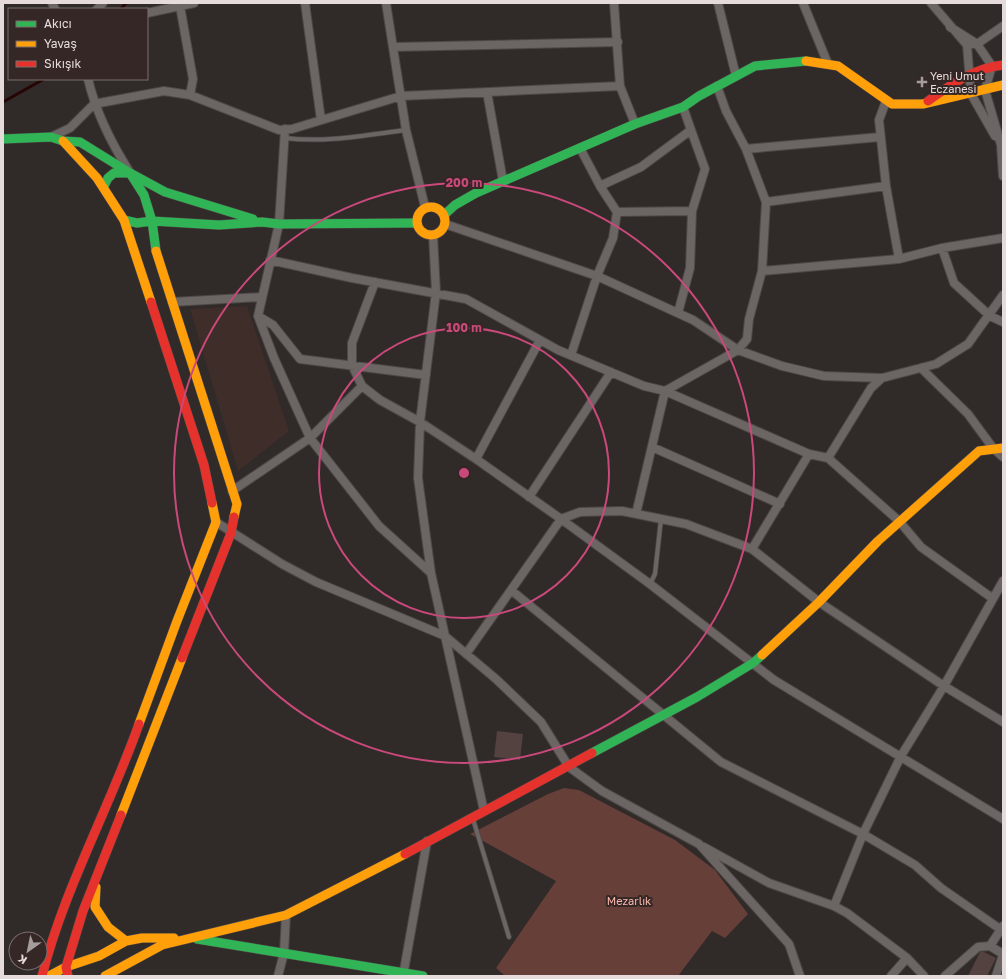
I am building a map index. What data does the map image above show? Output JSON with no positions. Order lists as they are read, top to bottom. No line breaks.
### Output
{"parks":["Mezarlık"],"places":{"health":["Yeni Umut Eczanesi"]},"legend":["Akıcı","Yavaş","Sıkışık"],"north":"bottom left","rings":["200 m","100 m"]}
